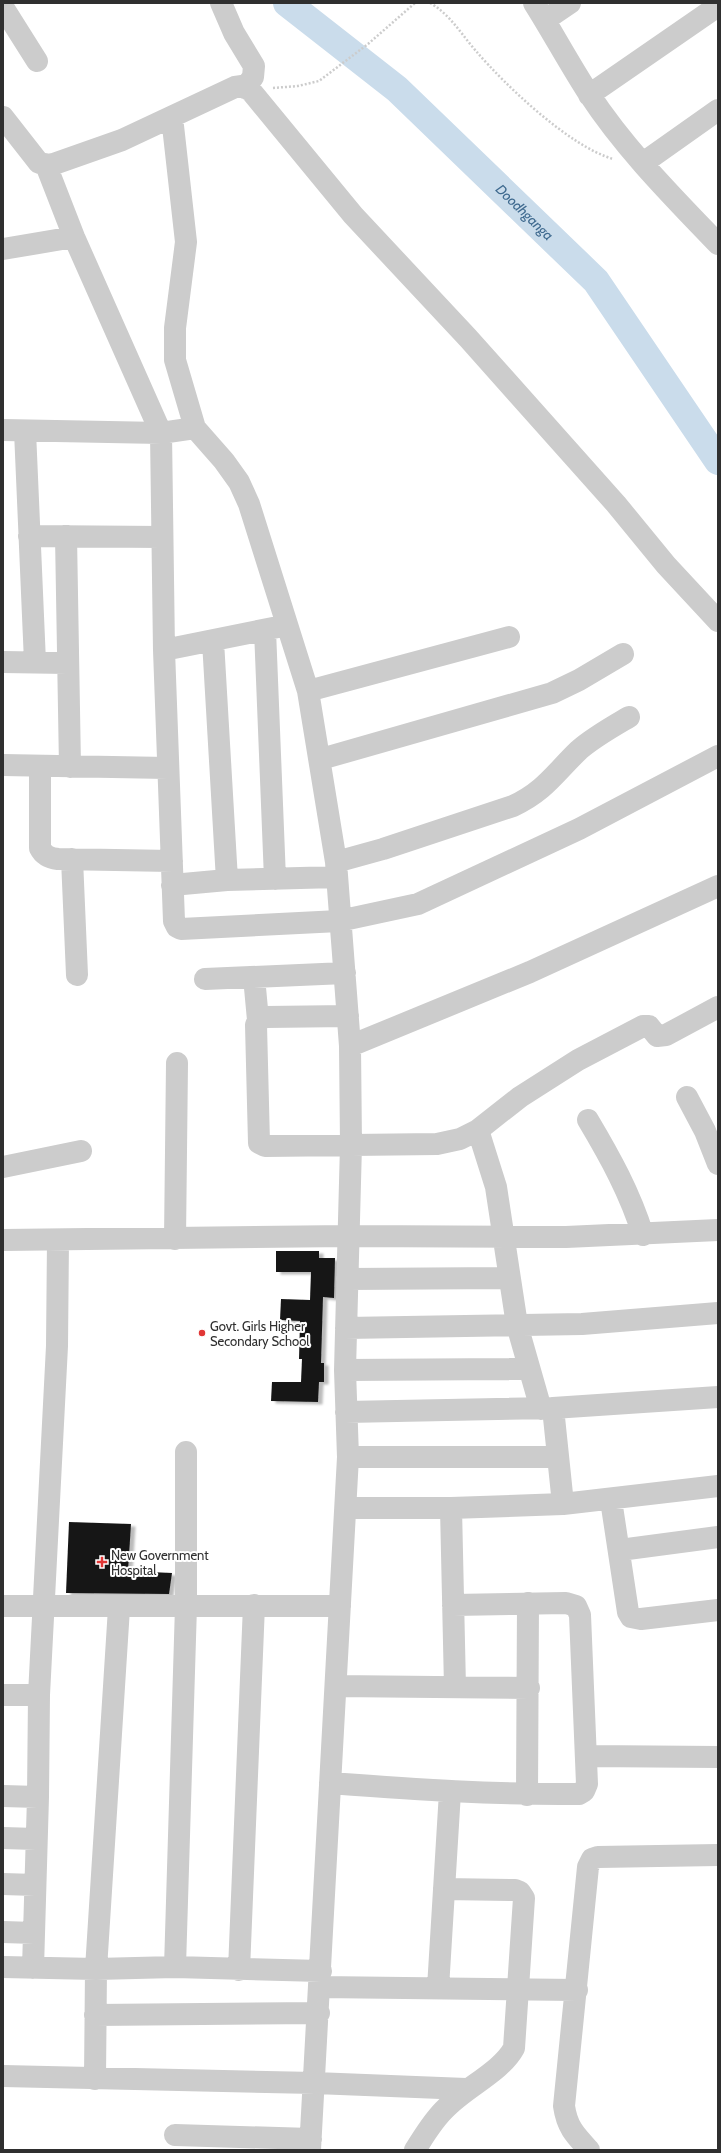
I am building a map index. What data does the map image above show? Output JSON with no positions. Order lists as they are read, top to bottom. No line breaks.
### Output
{"water":["Doodhganga"],"places":{"other":["Govt. Girls Higher Secondary School"],"health":["New Government Hospital"]}}
